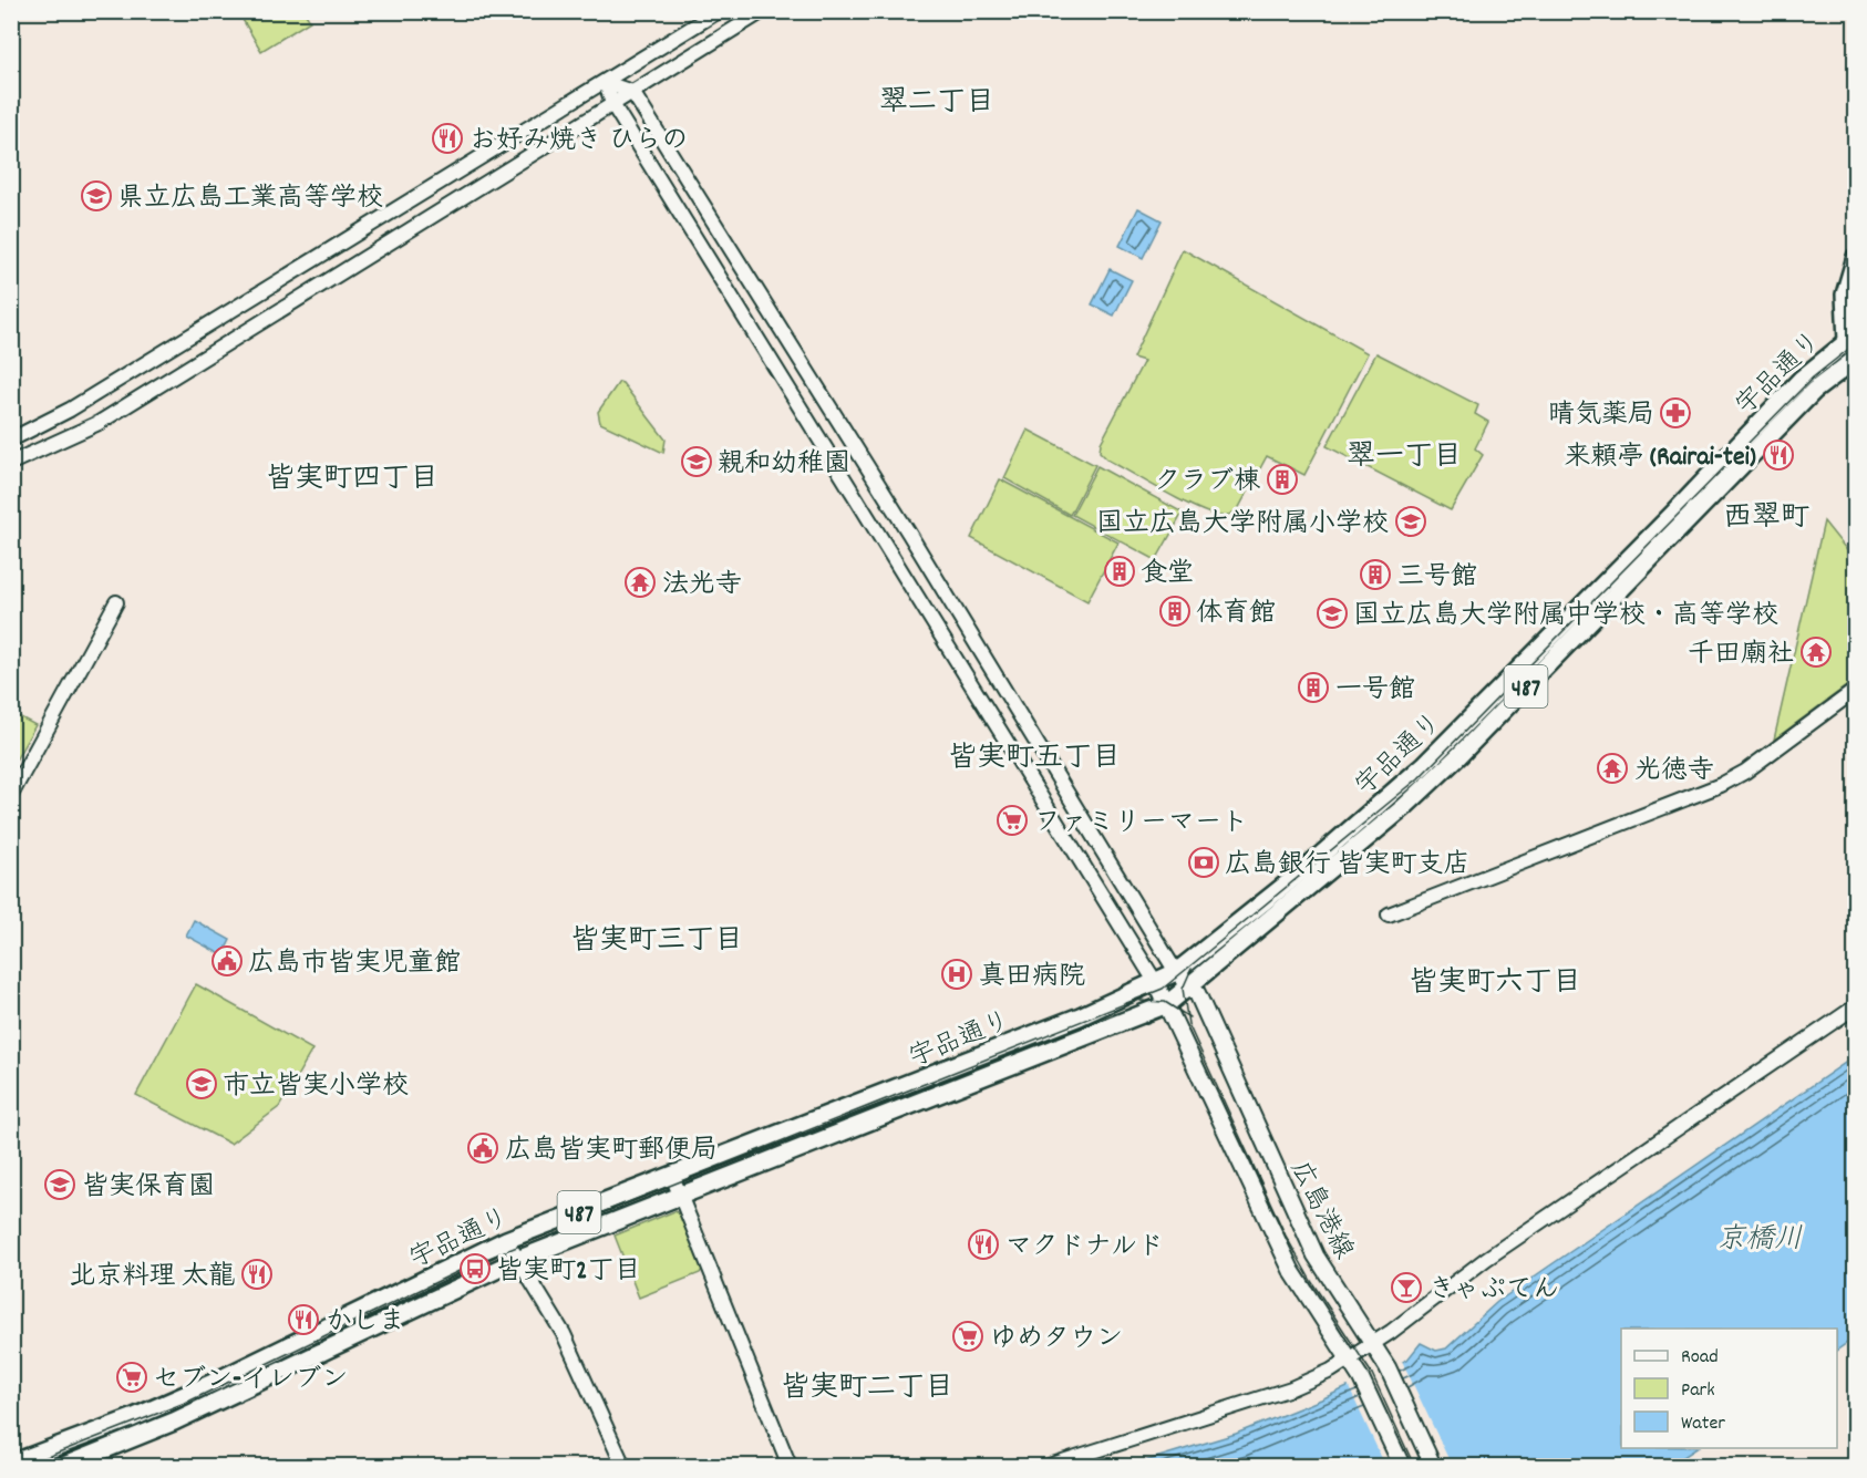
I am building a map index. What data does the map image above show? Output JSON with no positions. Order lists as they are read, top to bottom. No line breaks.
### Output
{"streets":{"main road":["宇品通り","487","広島港線"]},"crossings":[["宇品通り","広島港線"]],"districts":["翠二丁目","翠一丁目","皆実町四丁目","西翠町","皆実町五丁目","皆実町三丁目","皆実町六丁目","皆実町二丁目"],"water":["京橋川"],"places":{"restaurant":["お好み焼き ひらの","来頼亭 (Rairai-tei)","マクドナルド","北京料理 太龍","かしま"],"school or university":["県立広島工業高等学校","親和幼稚園","国立広島大学附属小学校","国立広島大学附属中学校・高等学校","市立皆実小学校","皆実保育園"],"pharmacy":["晴気薬局"],"building":["クラブ棟","食堂","三号館","体育館","一号館"],"temple":["法光寺","千田廟社","光徳寺"],"supermarket":["ファミリーマート","ゆめタウン","セブン-イレブン"],"bank":["広島銀行 皆実町支店"],"public building":["広島市皆実児童館","広島皆実町郵便局"],"hospital":["真田病院"],"bus stop":["皆実町2丁目"],"bar":["きゃぷてん"]},"legend":["Road","Park","Water"]}
